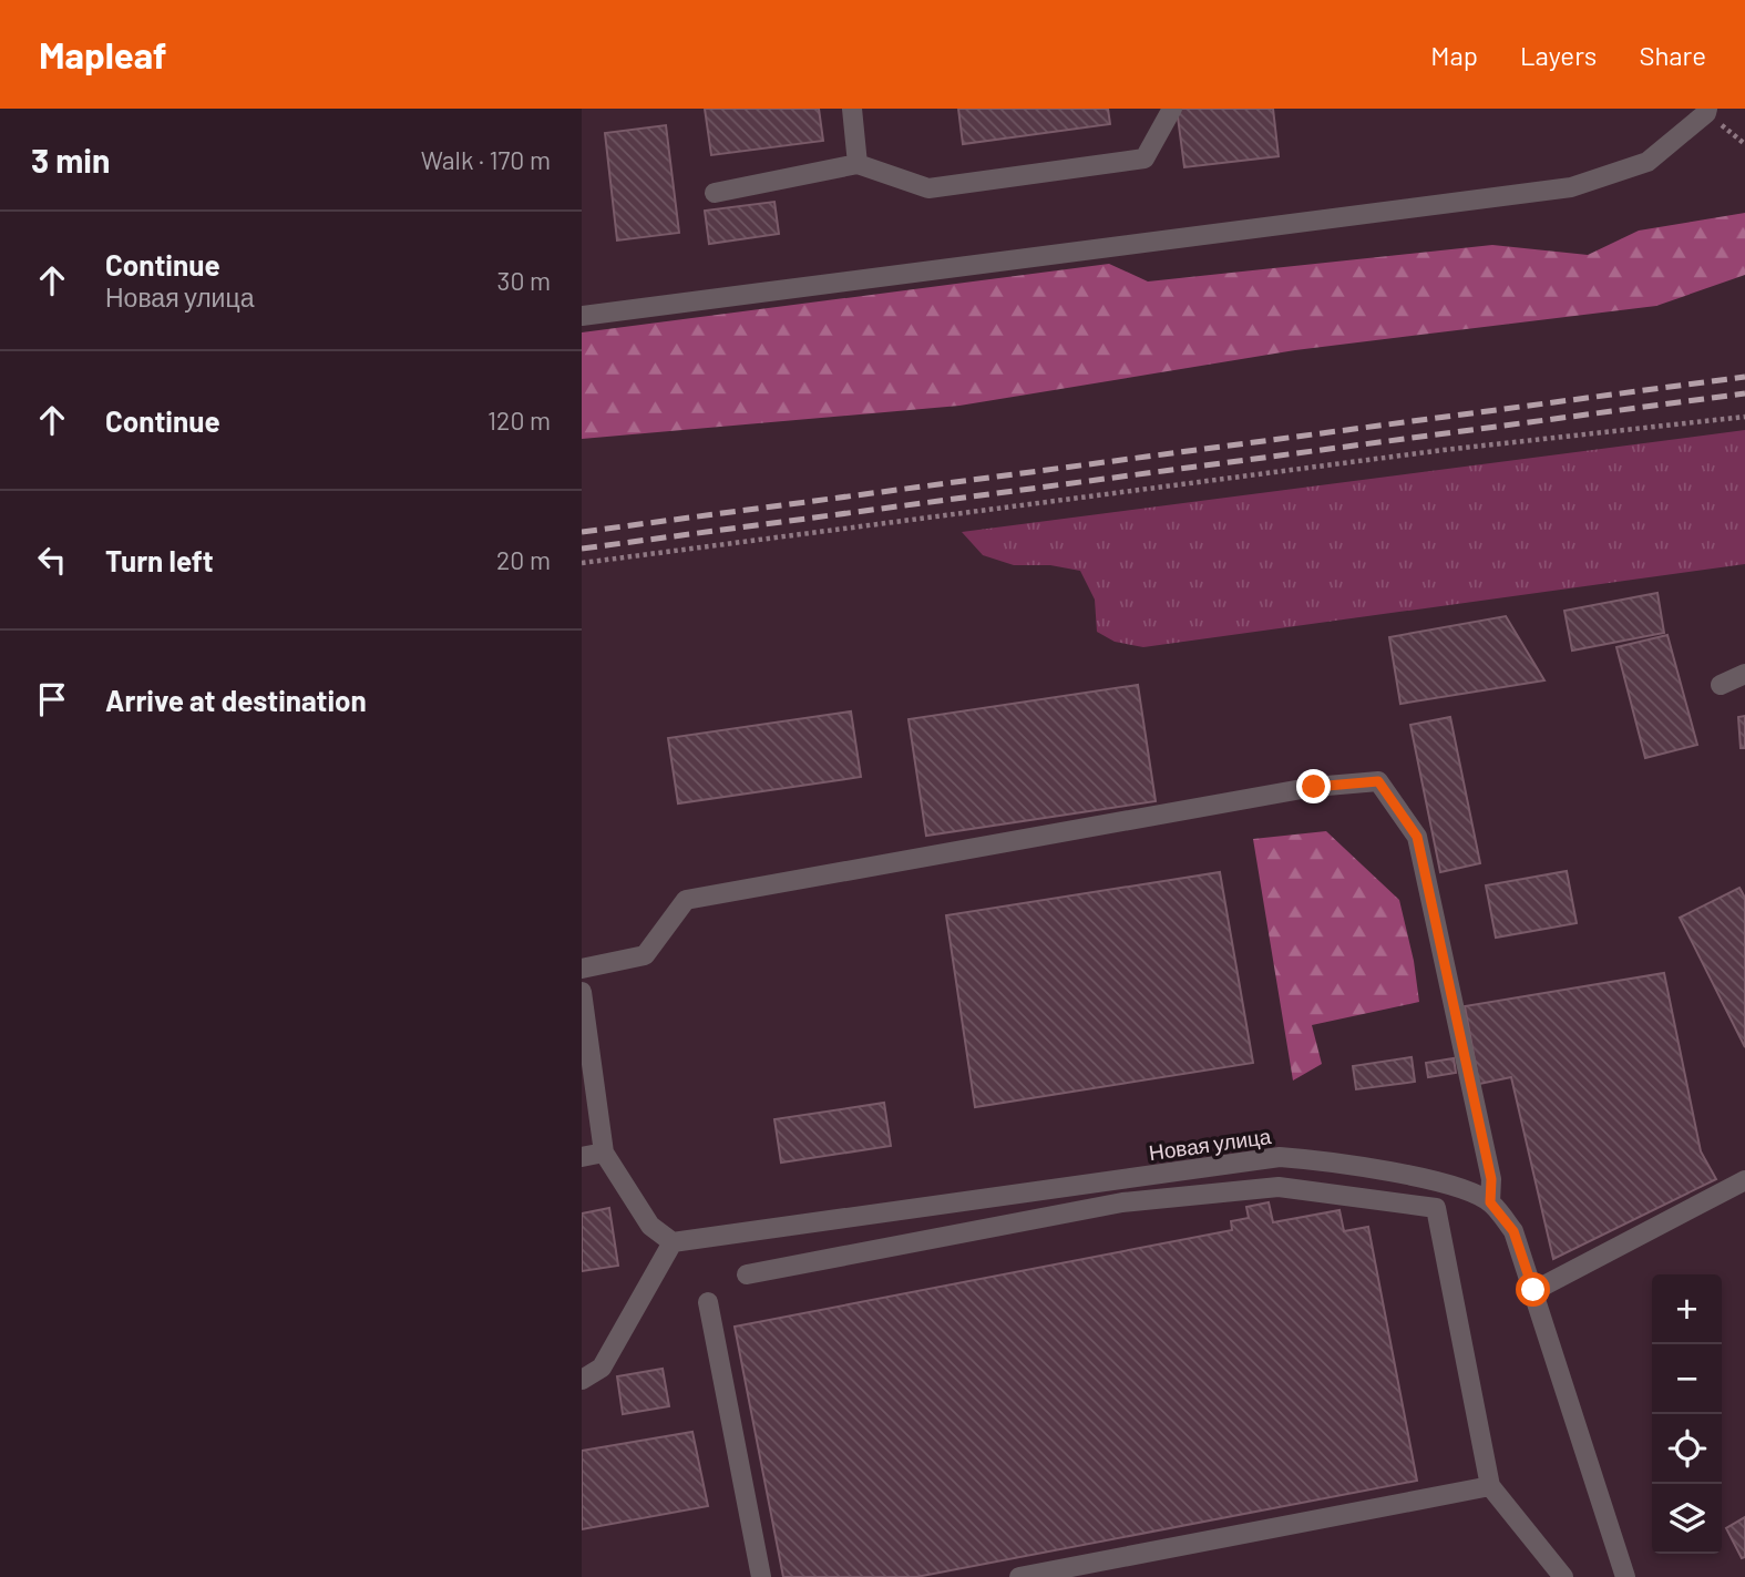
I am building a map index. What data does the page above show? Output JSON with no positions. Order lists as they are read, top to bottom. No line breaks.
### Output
{"streets":{"street":["Новая улица"]},"page":{"header":"Mapleaf","nav":["Map","Layers","Share"],"heading":["3 min","Walk · 170 m"],"list":[["Continue","Новая улица","30 m"],["Continue","120 m"],["Turn left","20 m"],"Arrive at destination"],"map_buttons":["+","−"]}}
